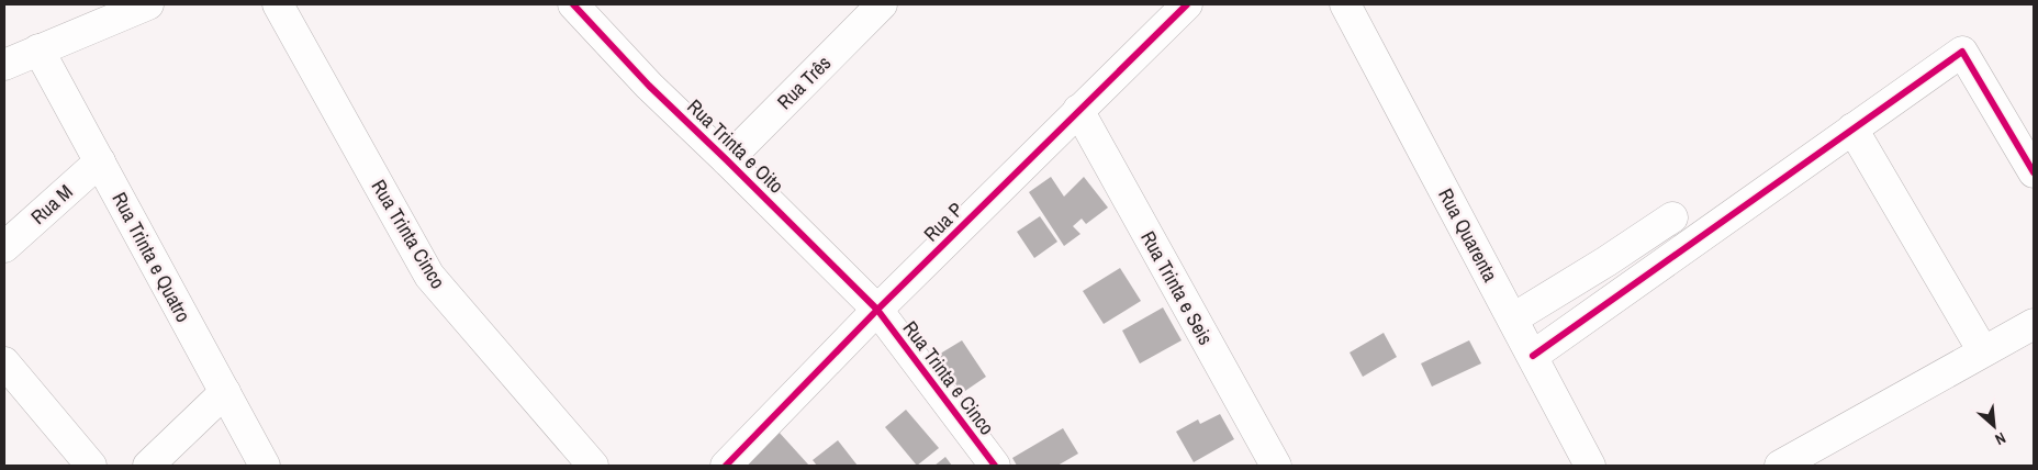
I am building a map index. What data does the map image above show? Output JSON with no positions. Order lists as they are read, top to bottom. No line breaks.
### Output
{"streets":{"street":["Rua Três","Rua Trinta e Oito","Rua M","Rua P","Rua Trinta Cinco","Rua Quarenta","Rua Trinta e Quatro","Rua Trinta e Seis","Rua Trinta e Cinco"]},"crossings":[["Rua Três","Rua Trinta e Oito"],["Rua Trinta e Oito","Rua P"],["Rua Trinta e Oito","Rua Trinta e Cinco"],["Rua M","Rua Trinta e Quatro"],["Rua P","Rua Trinta e Seis"],["Rua P","Rua Trinta e Cinco"]],"north":"bottom right"}
